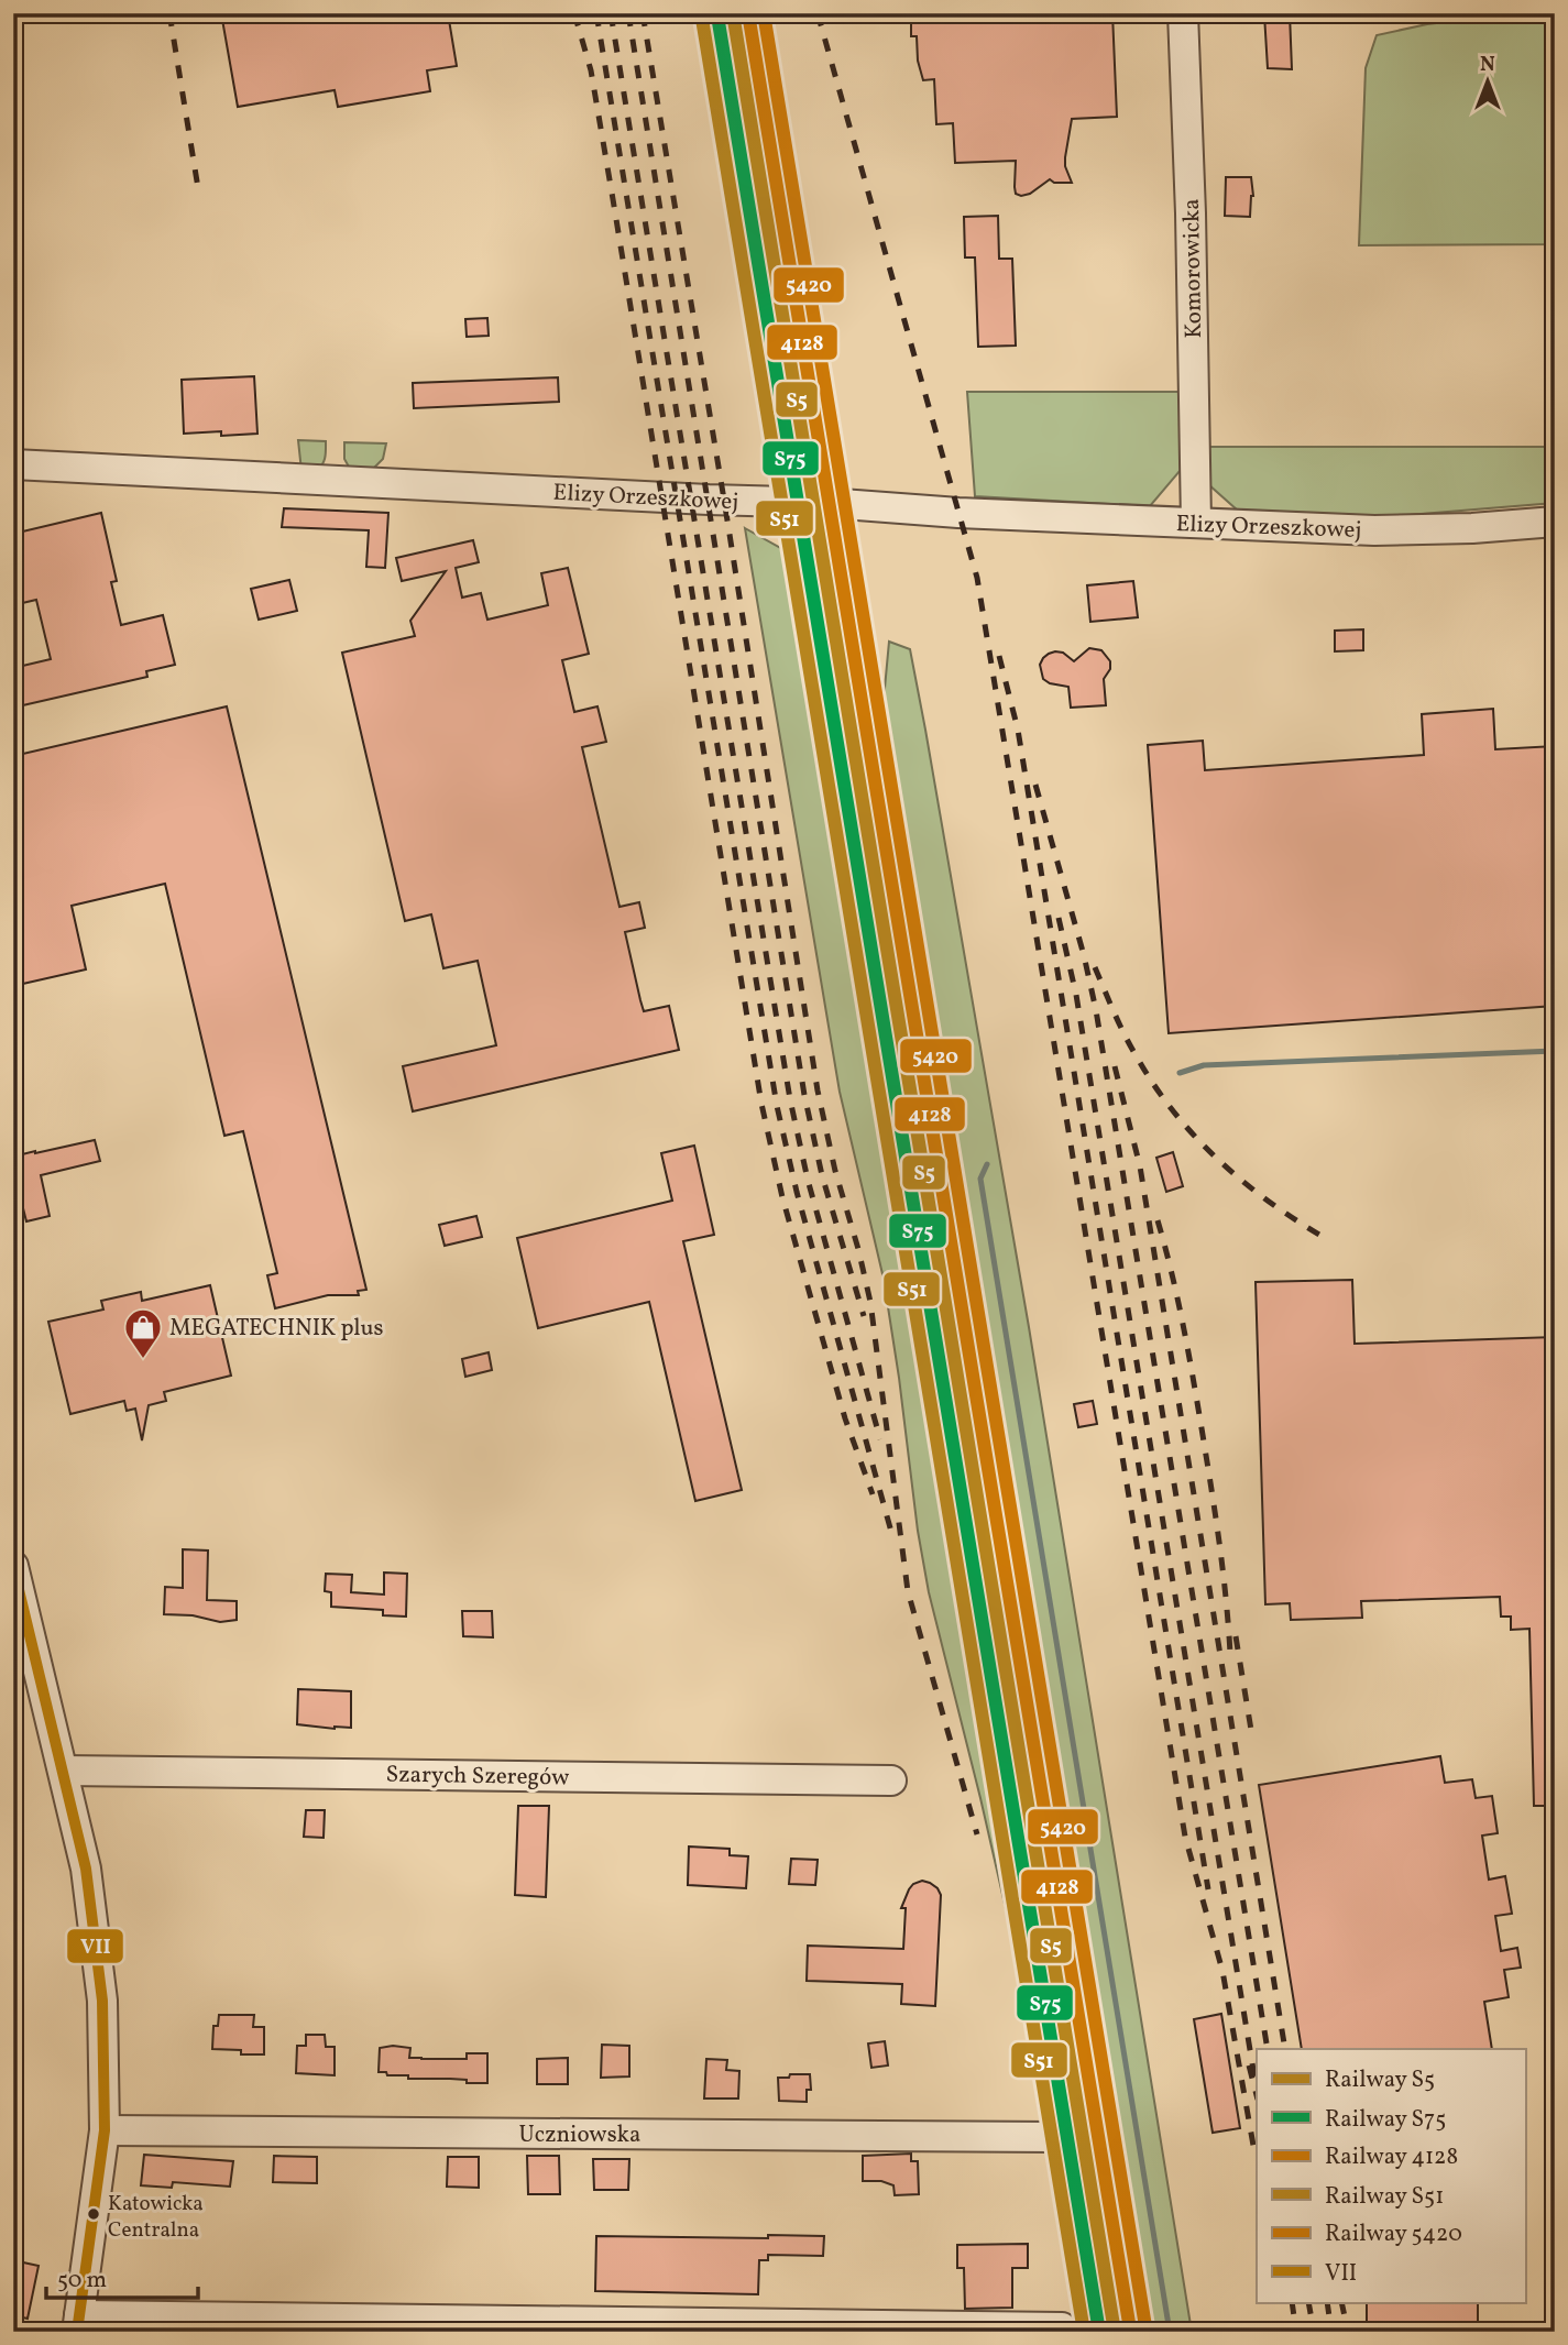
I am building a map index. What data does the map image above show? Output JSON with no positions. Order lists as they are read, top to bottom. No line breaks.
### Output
{"streets":{"street":["Komorowicka","Elizy Orzeszkowej","Szarych Szeregów","Uczniowska"]},"crossings":[["Komorowicka","Elizy Orzeszkowej"]],"places":{"shop":["MEGATECHNIK plus"],"other":["Katowicka Centralna"]},"lines":["rail line S5","rail line 4128","rail line 5420","rail line S75","rail line S51","transit line VII"],"legend":["Railway S5","Railway S75","Railway 4128","Railway S51","Railway 5420","VII"],"scale_bar":"50 m","north":"top"}
